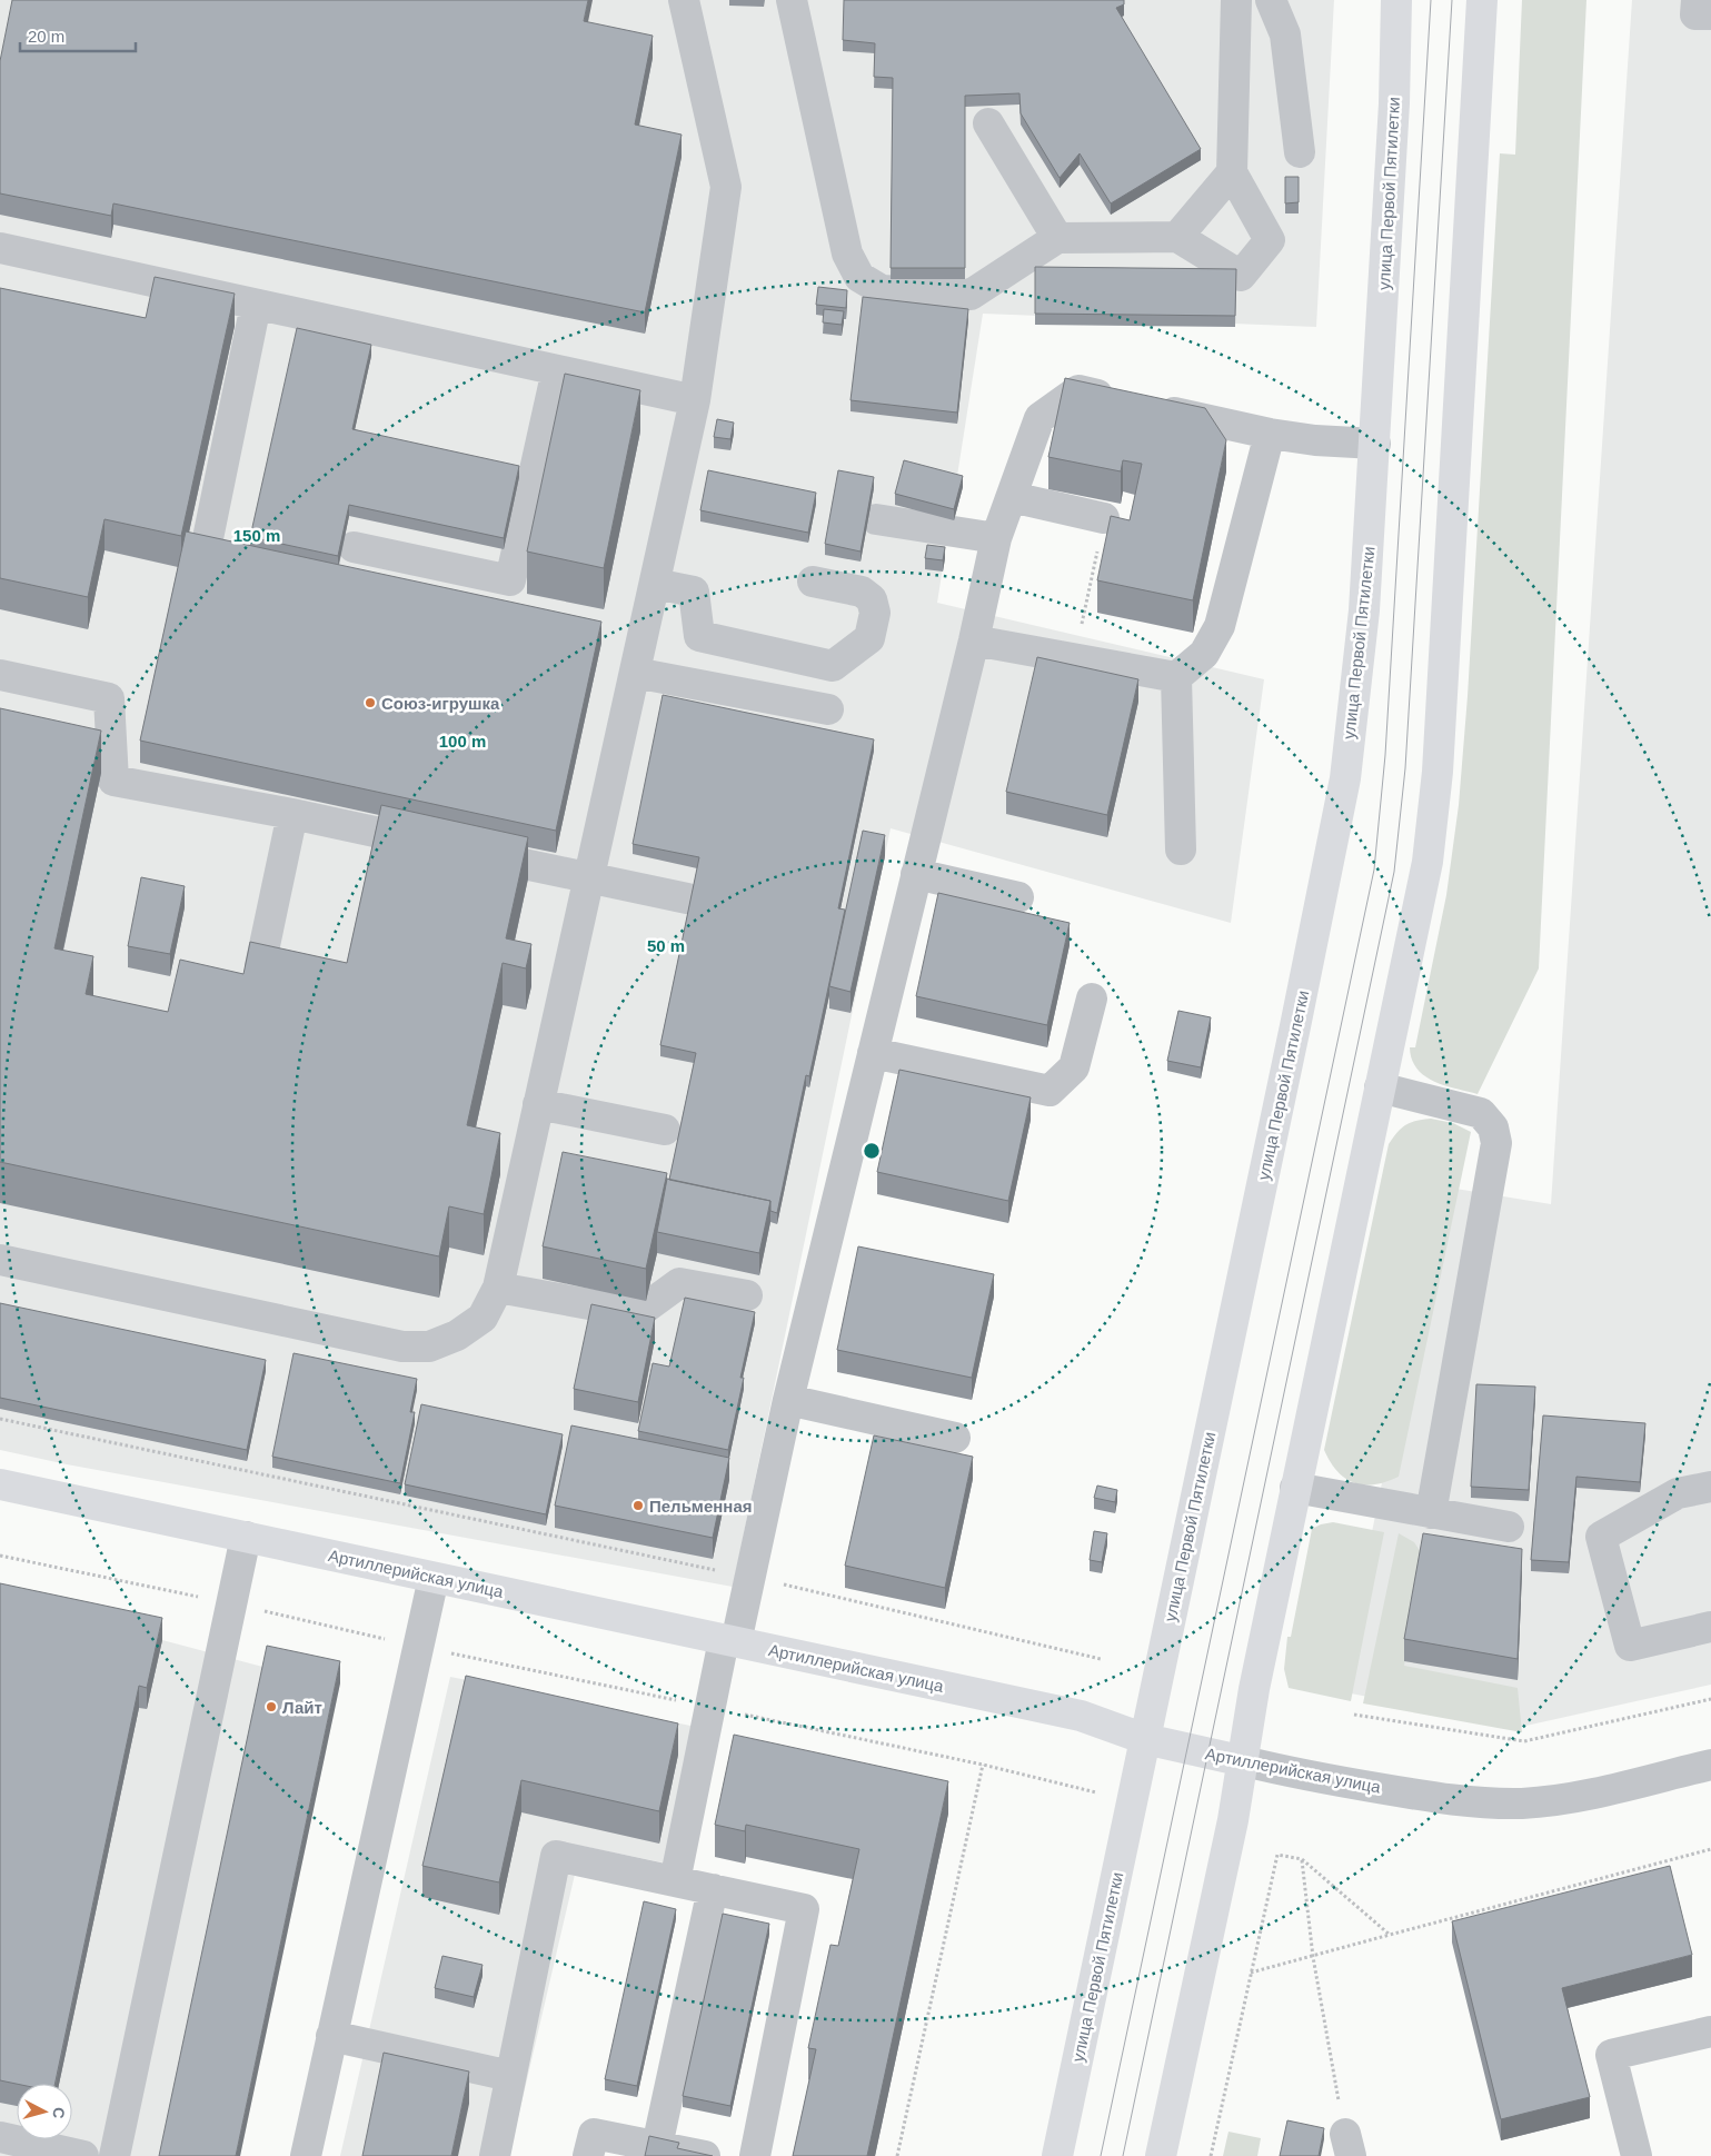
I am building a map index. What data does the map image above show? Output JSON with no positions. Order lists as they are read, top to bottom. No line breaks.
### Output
{"streets":{"main road":["улица Первой Пятилетки","Артиллерийская улица"]},"crossings":[["улица Первой Пятилетки","Артиллерийская улица"]],"places":["Союз-игрушка","Пельменная","Лайт"],"scale_bar":"20 m","north":"right","rings":["150 m","100 m","50 m"]}
